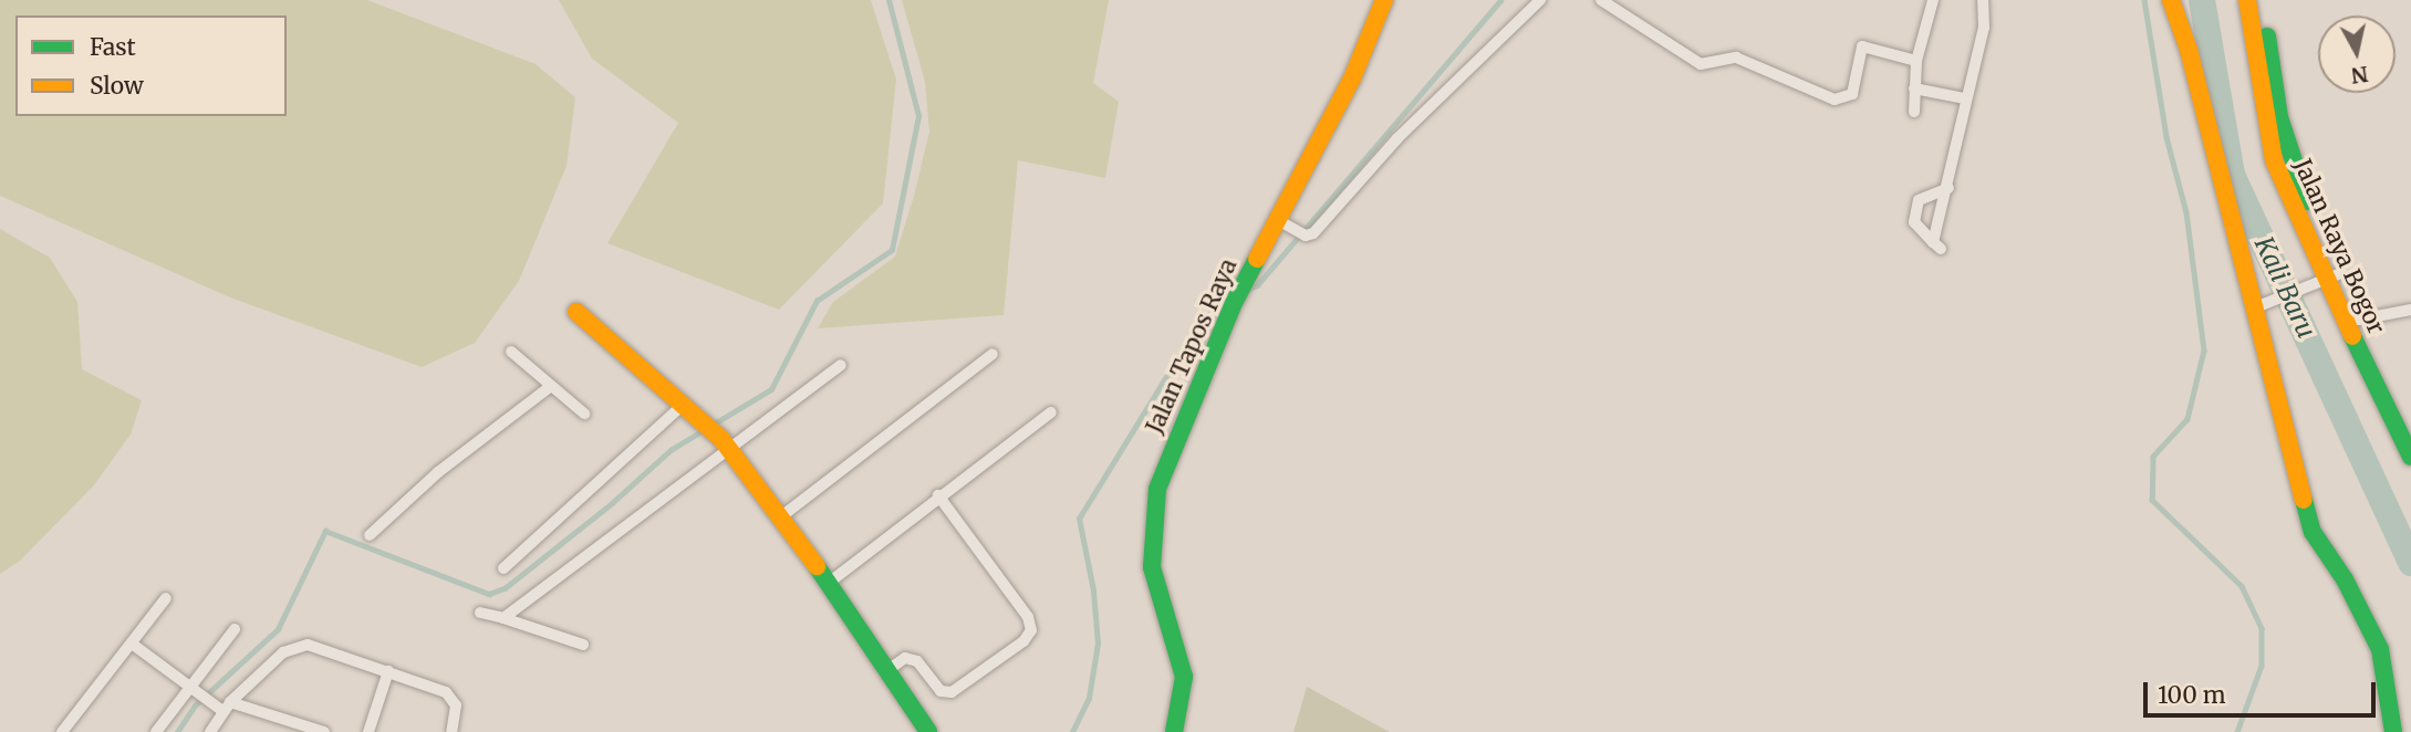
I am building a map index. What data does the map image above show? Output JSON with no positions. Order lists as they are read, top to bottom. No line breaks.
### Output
{"streets":{"main road":["Jalan Raya Bogor","Jalan Tapos Raya"]},"water":["Kali Baru"],"legend":["Fast","Slow"],"scale_bar":"100 m","north":"bottom"}
